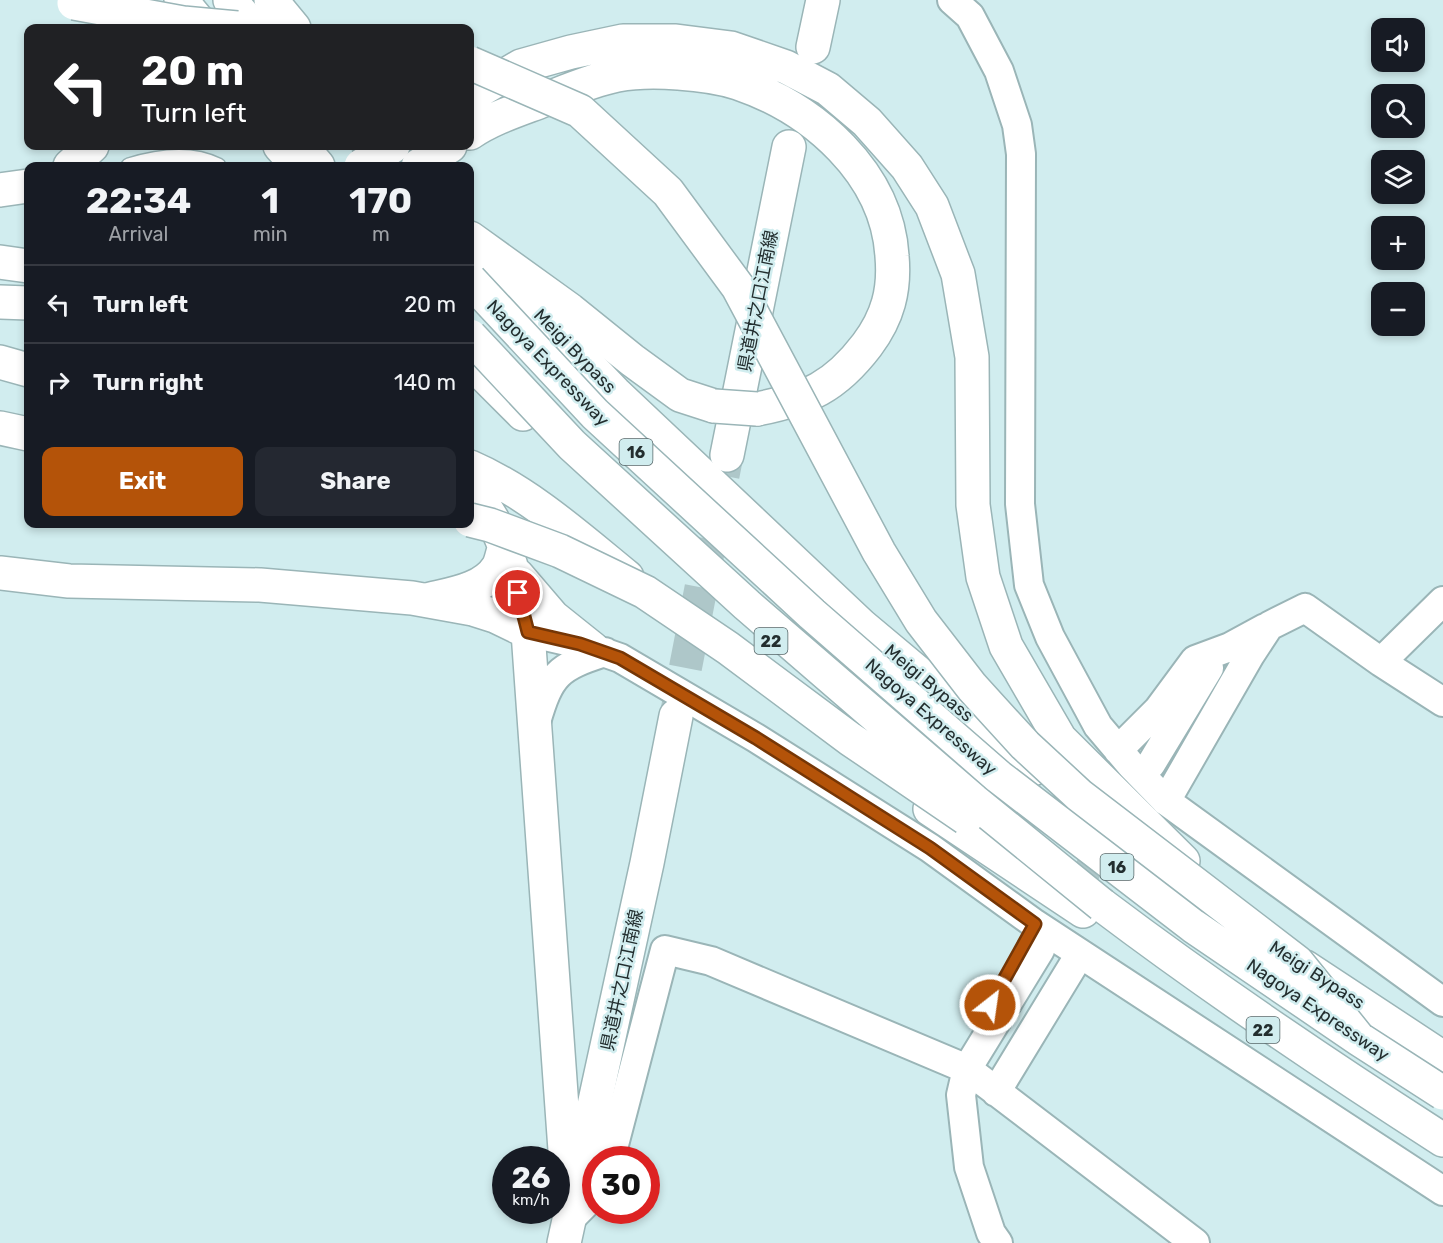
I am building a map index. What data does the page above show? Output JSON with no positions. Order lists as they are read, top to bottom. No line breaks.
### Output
{"streets":{"main road":["県道井之口江南線","Meigi Bypass","Nagoya Expressway","16","22"]},"crossings":[["Nagoya Expressway","22"]],"page":{"map_buttons":["+","−"],"turn":["20 m","Turn left"],"eta":["22:34","Arrival","1","min","170","m"],"list":[{"name":"Turn left","value":"20 m"},{"name":"Turn right","value":"140 m"}],"buttons":["Exit","Share"],"speed":"26 km/h","limit":"30"}}
